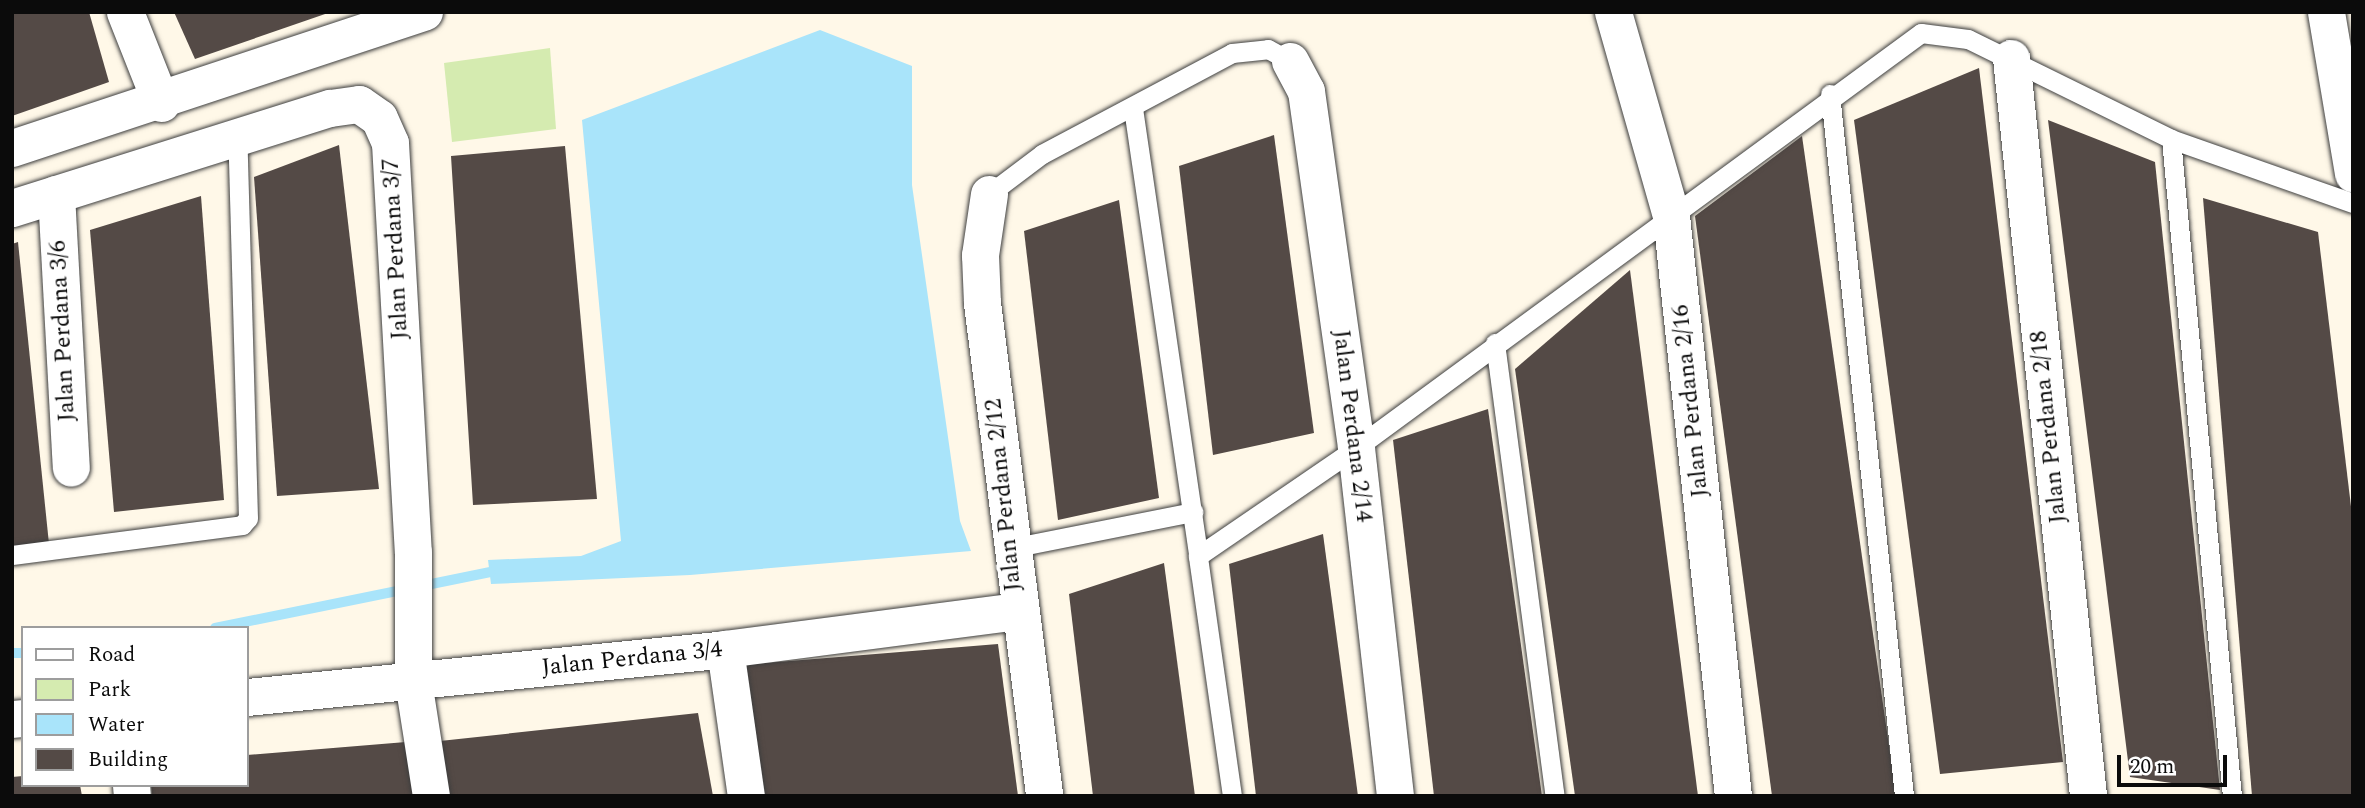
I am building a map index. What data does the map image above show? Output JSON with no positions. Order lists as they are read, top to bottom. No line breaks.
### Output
{"streets":{"street":["Jalan Perdana 3/7","Jalan Perdana 3/6","Jalan Perdana 2/16","Jalan Perdana 2/14","Jalan Perdana 2/18","Jalan Perdana 2/12","Jalan Perdana 3/4"]},"crossings":[["Jalan Perdana 3/7","Jalan Perdana 3/6"],["Jalan Perdana 3/7","Jalan Perdana 3/4"],["Jalan Perdana 2/12","Jalan Perdana 3/4"]],"legend":["Road","Park","Water","Building"],"scale_bar":"20 m"}
